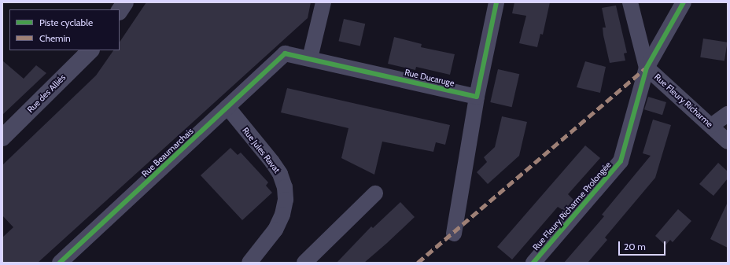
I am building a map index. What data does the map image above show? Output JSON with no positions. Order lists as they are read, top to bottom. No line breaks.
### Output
{"streets":{"street":["Rue Ducaruge","Rue des Alliés","Rue Fleury Richarme","Rue Jules Ravat","Rue Beaumarchais","Rue Fleury Richarme Prolongée"]},"crossings":[["Rue Ducaruge","Rue Beaumarchais"],["Rue Fleury Richarme","Rue Fleury Richarme Prolongée"],["Rue Jules Ravat","Rue Beaumarchais"]],"legend":["Piste cyclable","Chemin"],"scale_bar":"20 m"}
